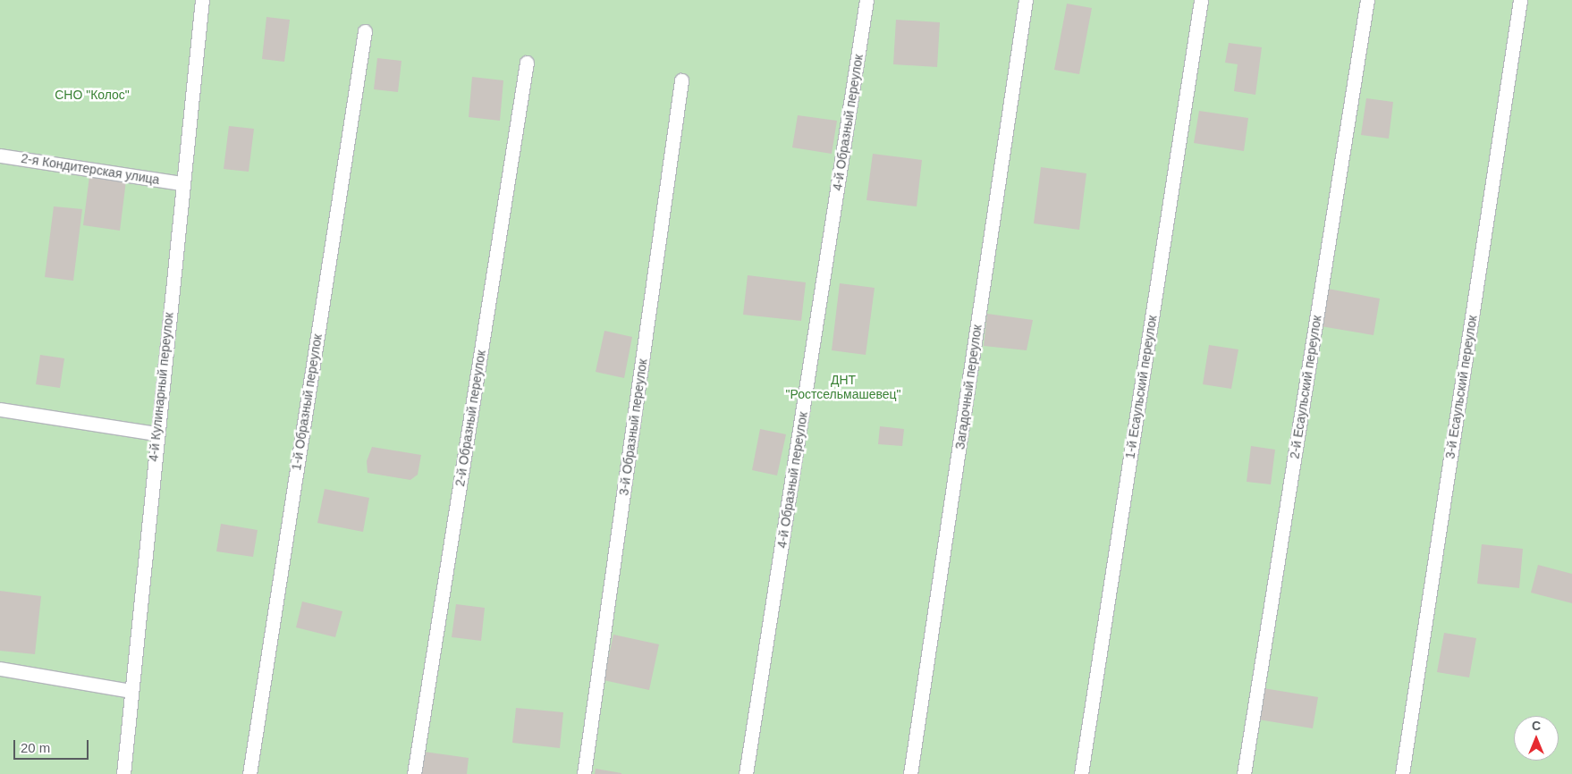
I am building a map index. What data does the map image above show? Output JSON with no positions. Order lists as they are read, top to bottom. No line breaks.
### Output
{"streets":{"lane":["4-й Образный переулок","2-я Кондитерская улица","4-й Кулинарный переулок","Загадочный переулок","1-й Есаульский переулок","2-й Есаульский переулок","3-й Есаульский переулок","1-й Образный переулок","2-й Образный переулок","3-й Образный переулок"]},"crossings":[["2-я Кондитерская улица","4-й Кулинарный переулок"]],"parks":["СНО \"Колос\"","ДНТ \"Ростсельмашевец\""],"scale_bar":"20 m","north":"top"}
